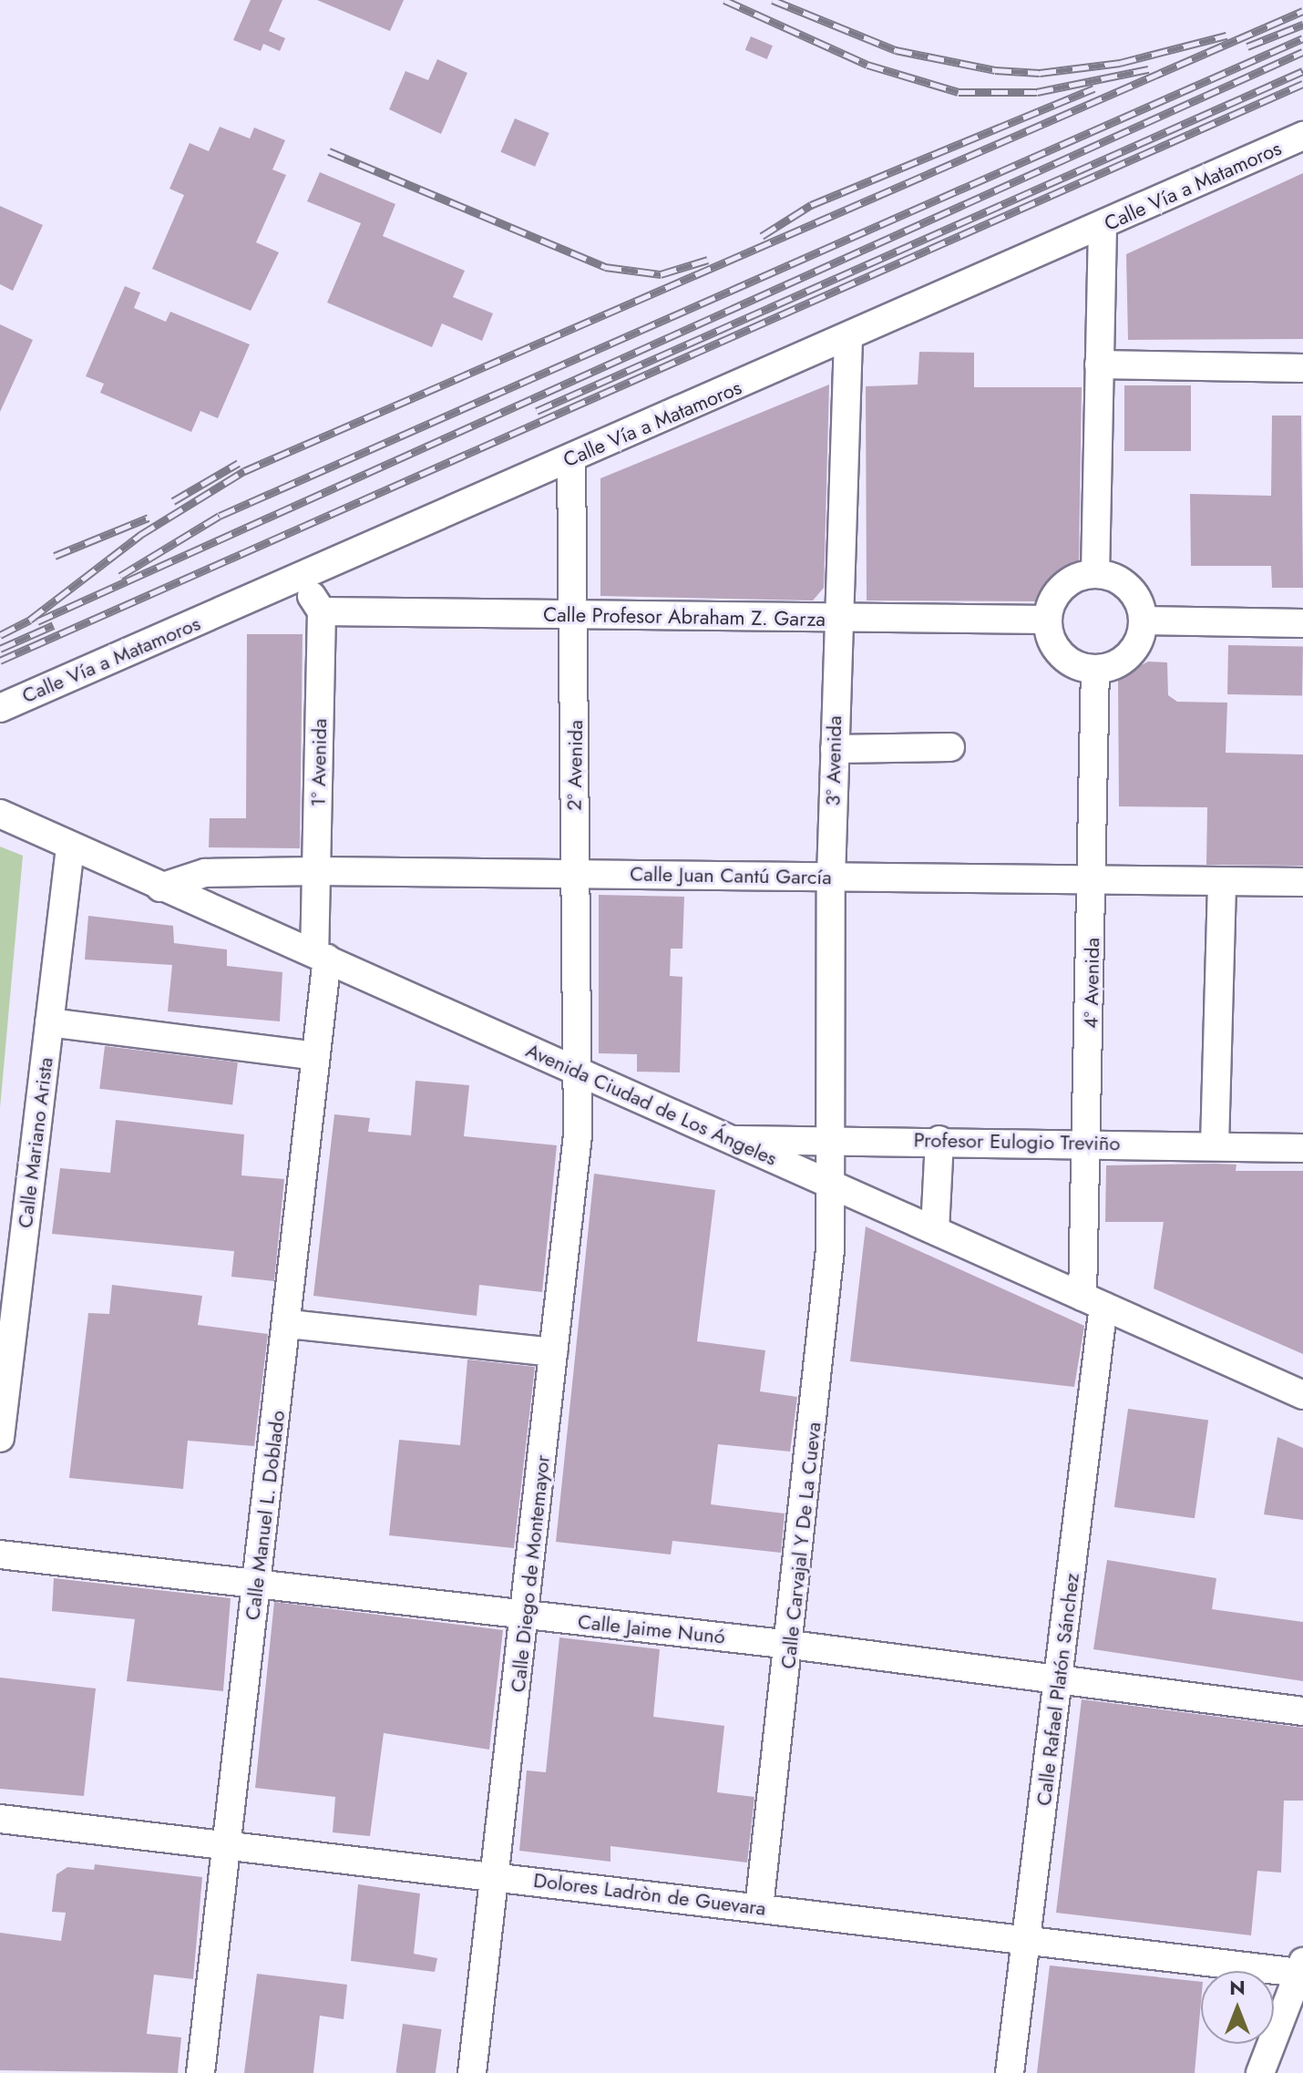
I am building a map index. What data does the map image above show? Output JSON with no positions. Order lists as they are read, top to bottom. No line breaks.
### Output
{"streets":{"street":["Calle Vía a Matamoros","Calle Profesor Abraham Z. Garza","3° Avenida","1° Avenida","2° Avenida","Calle Juan Cantú García","4° Avenida","Avenida Ciudad de Los Ángeles","Profesor Eulogio Treviño","Calle Mariano Arista","Calle Manuel L. Doblado","Calle Carvajal Y De La Cueva","Calle Diego de Montemayor","Calle Jaime Nunó","Calle Rafael Platón Sánchez","Dolores Ladròn de Guevara"]},"crossings":[["Calle Vía a Matamoros","3° Avenida"],["Calle Vía a Matamoros","2° Avenida"],["Calle Profesor Abraham Z. Garza","3° Avenida"],["Calle Profesor Abraham Z. Garza","1° Avenida"],["Calle Profesor Abraham Z. Garza","2° Avenida"],["Calle Profesor Abraham Z. Garza","4° Avenida"],["3° Avenida","Calle Juan Cantú García"],["3° Avenida","Avenida Ciudad de Los Ángeles"],["3° Avenida","Profesor Eulogio Treviño"],["3° Avenida","Calle Carvajal Y De La Cueva"],["1° Avenida","Calle Juan Cantú García"],["1° Avenida","Avenida Ciudad de Los Ángeles"],["1° Avenida","Calle Manuel L. Doblado"],["2° Avenida","Calle Juan Cantú García"],["2° Avenida","Avenida Ciudad de Los Ángeles"],["2° Avenida","Calle Diego de Montemayor"],["Calle Juan Cantú García","4° Avenida"],["Calle Juan Cantú García","Avenida Ciudad de Los Ángeles"],["4° Avenida","Avenida Ciudad de Los Ángeles"],["4° Avenida","Profesor Eulogio Treviño"],["4° Avenida","Calle Rafael Platón Sánchez"],["Avenida Ciudad de Los Ángeles","Profesor Eulogio Treviño"],["Avenida Ciudad de Los Ángeles","Calle Mariano Arista"],["Avenida Ciudad de Los Ángeles","Calle Manuel L. Doblado"],["Avenida Ciudad de Los Ángeles","Calle Carvajal Y De La Cueva"],["Avenida Ciudad de Los Ángeles","Calle Diego de Montemayor"],["Avenida Ciudad de Los Ángeles","Calle Rafael Platón Sánchez"],["Calle Manuel L. Doblado","Calle Jaime Nunó"],["Calle Manuel L. Doblado","Dolores Ladròn de Guevara"],["Calle Carvajal Y De La Cueva","Calle Jaime Nunó"],["Calle Carvajal Y De La Cueva","Dolores Ladròn de Guevara"],["Calle Diego de Montemayor","Calle Jaime Nunó"],["Calle Diego de Montemayor","Dolores Ladròn de Guevara"],["Calle Jaime Nunó","Calle Rafael Platón Sánchez"],["Calle Rafael Platón Sánchez","Dolores Ladròn de Guevara"]],"north":"top"}
